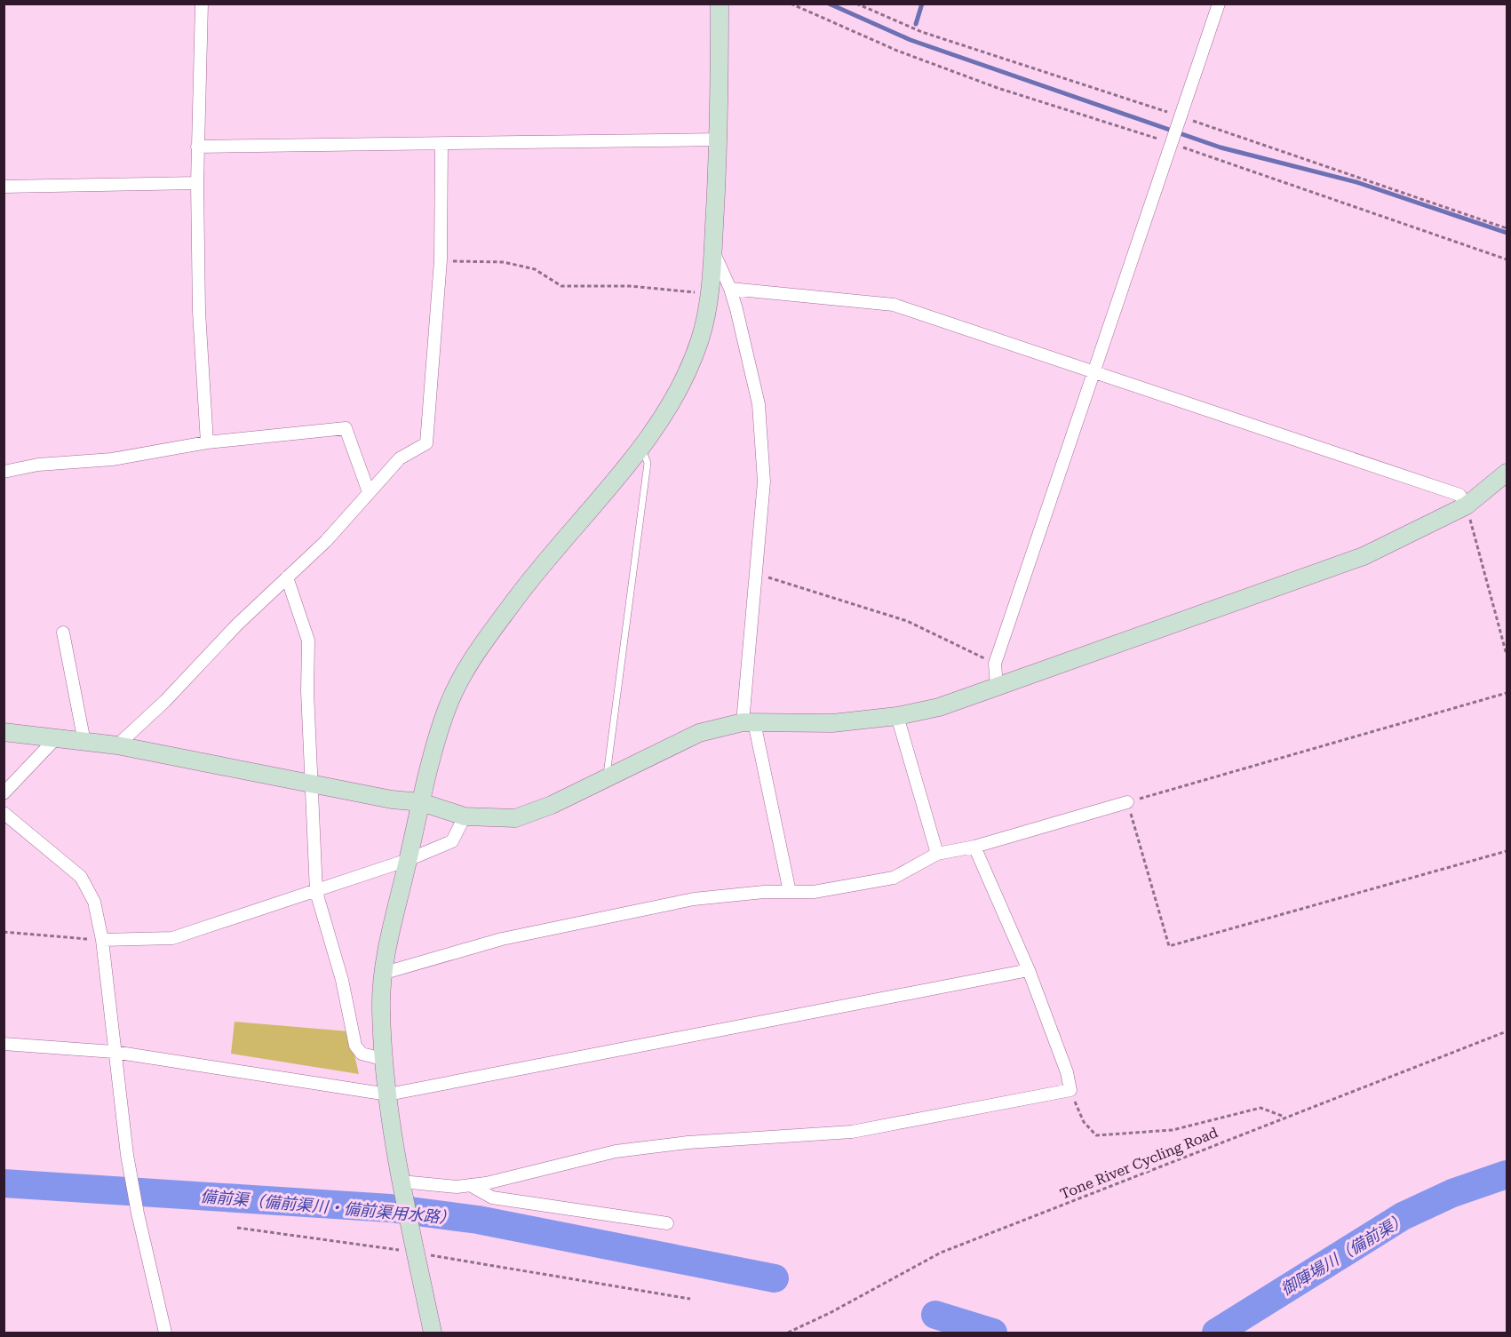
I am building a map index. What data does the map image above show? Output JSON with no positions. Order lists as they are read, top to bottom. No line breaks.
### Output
{"streets":{"path":["Tone River Cycling Road"]},"water":["備前渠（備前渠川・備前渠用水路）","御陣場川（備前渠）"]}
